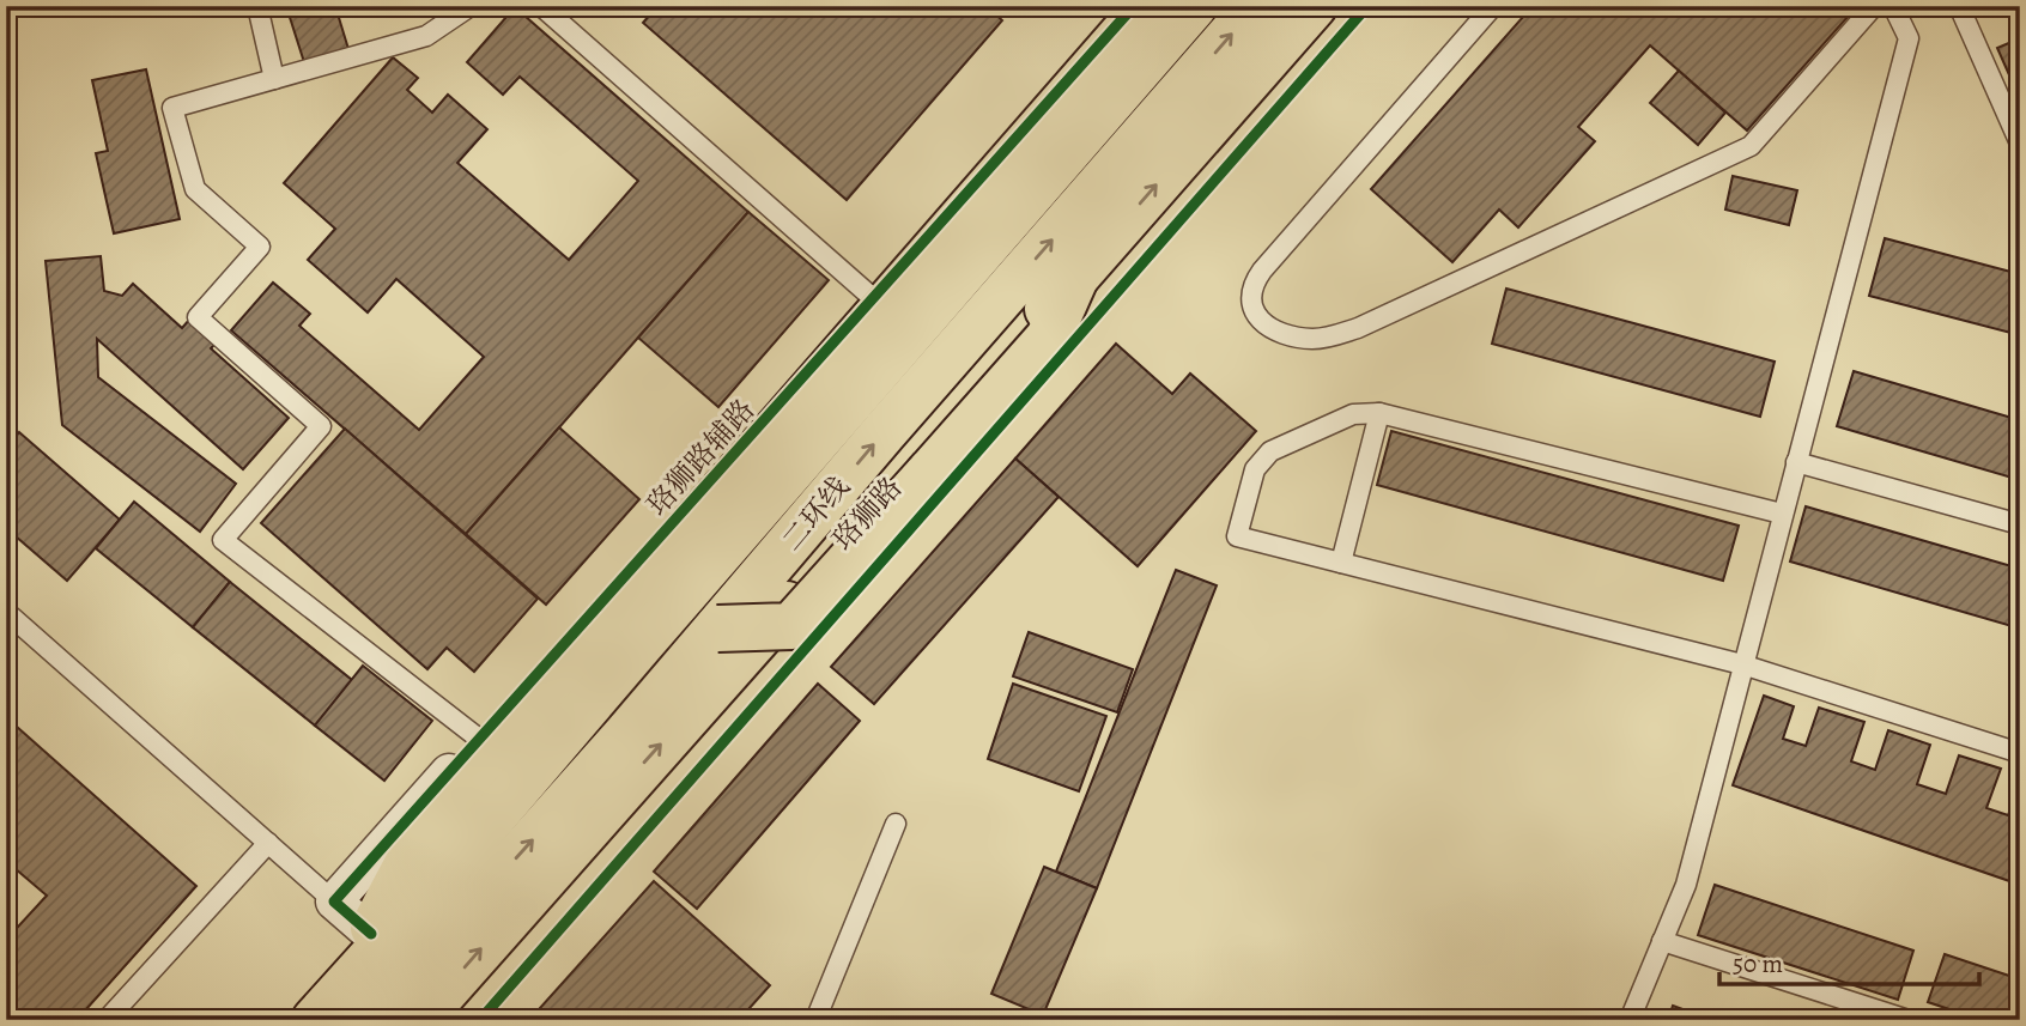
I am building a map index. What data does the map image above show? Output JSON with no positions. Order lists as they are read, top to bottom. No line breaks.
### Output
{"streets":{"main road":["二环线","珞狮路"],"street":["珞狮路辅路"]},"scale_bar":"50 m"}
